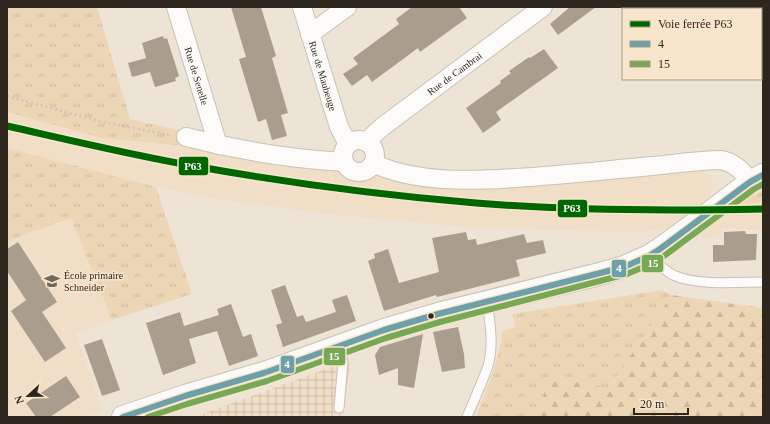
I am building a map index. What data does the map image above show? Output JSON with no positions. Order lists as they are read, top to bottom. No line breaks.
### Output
{"streets":{"street":["Rue de Cambrai","Rue de Senelle","Rue de Maubeuge"]},"crossings":[["Rue de Cambrai","Rue de Maubeuge"]],"places":{"school or university":["École primaire Schneider"]},"lines":["rail line P63","transit line 4","transit line 15"],"legend":["Voie ferrée P63","4","15"],"scale_bar":"20 m","north":"left"}
